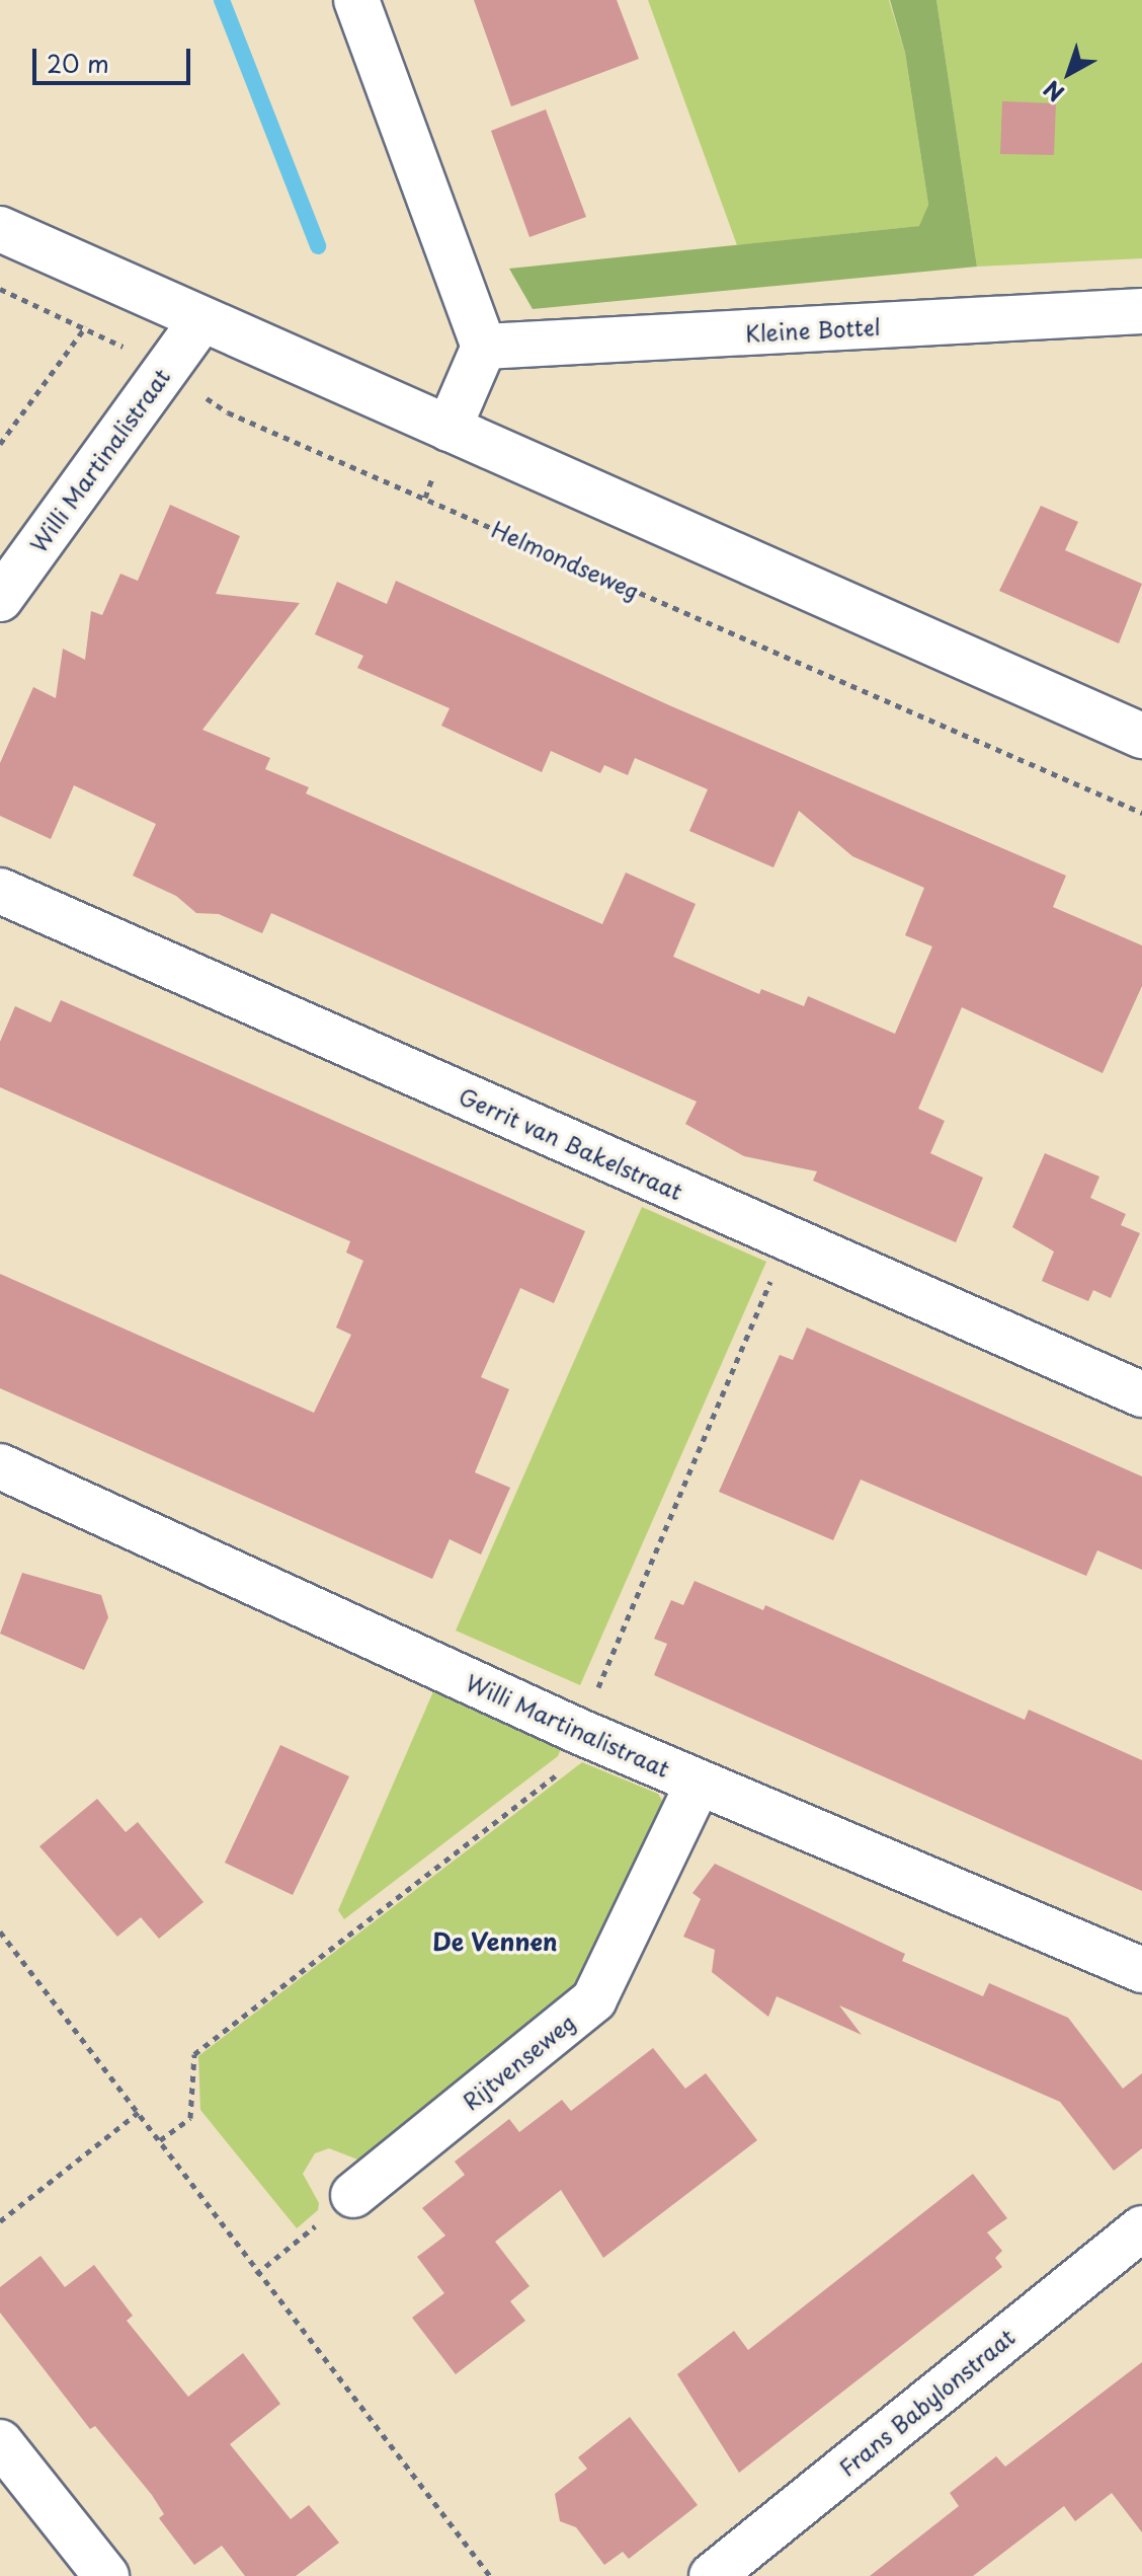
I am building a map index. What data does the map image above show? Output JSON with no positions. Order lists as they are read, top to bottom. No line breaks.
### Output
{"streets":{"street":["Kleine Bottel","Willi Martinalistraat","Gerrit van Bakelstraat","Rijtvenseweg","Frans Babylonstraat"],"path":["Helmondseweg"]},"crossings":[["Willi Martinalistraat","Helmondseweg"],["Willi Martinalistraat","Rijtvenseweg"]],"districts":["De Vennen"],"scale_bar":"20 m","north":"bottom left"}
